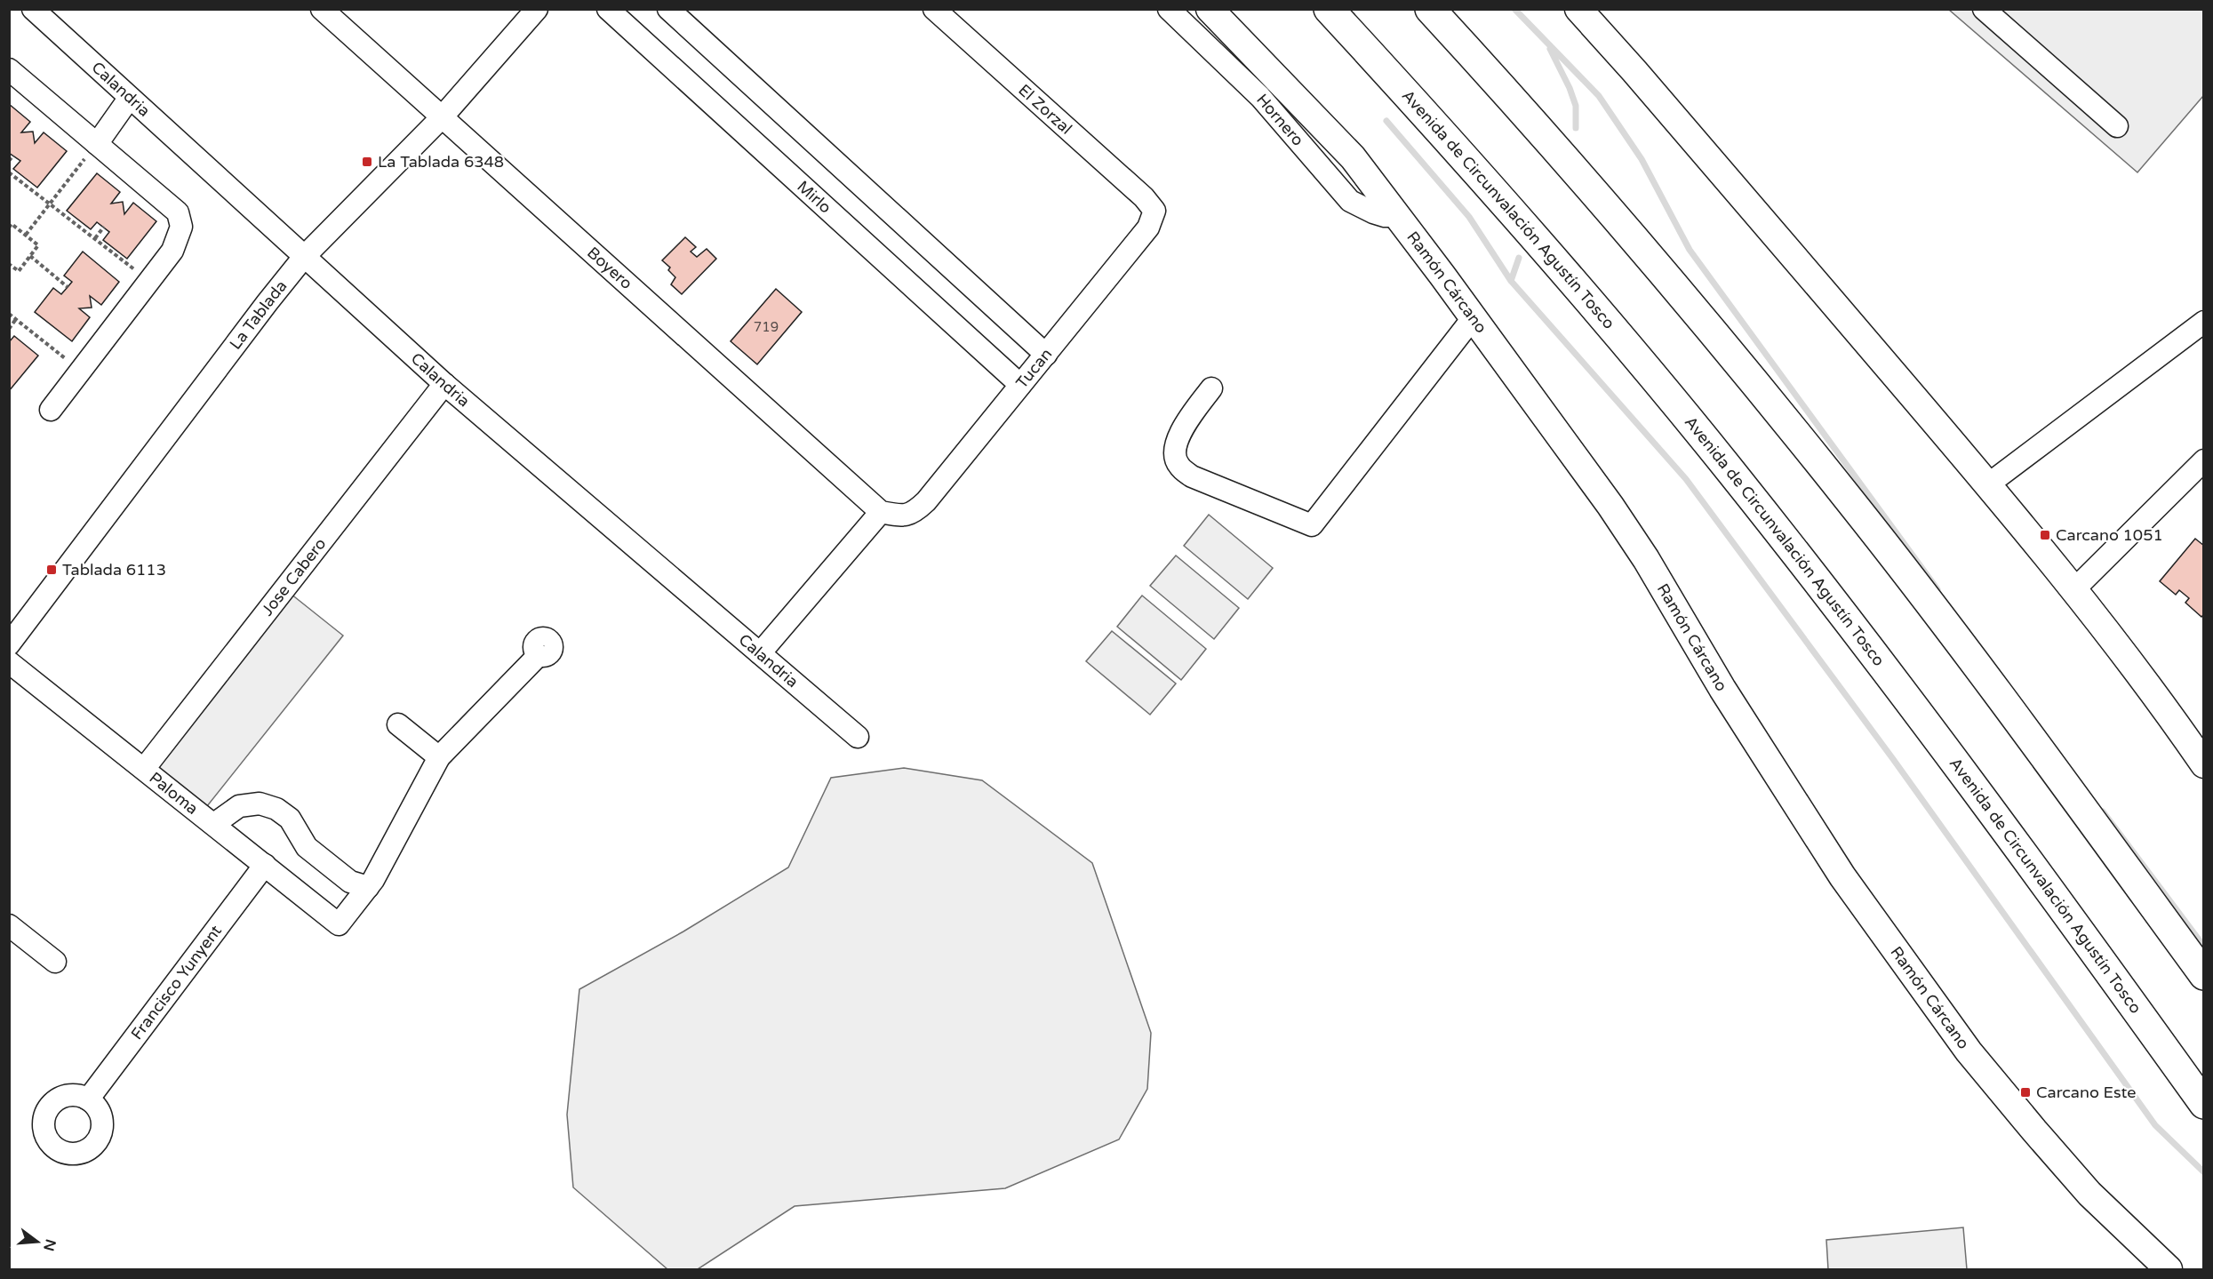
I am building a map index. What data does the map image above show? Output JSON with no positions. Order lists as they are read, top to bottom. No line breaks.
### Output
{"streets":{"highway":["Avenida de Circunvalación Agustín Tosco"],"main road":["Ramón Cárcano"],"street":["Calandria","El Zorzal","Hornero","Mirlo","Boyero","La Tablada","Tucan","Jose Cabero","Paloma","Francisco Yunyent"]},"crossings":[["Calandria","La Tablada"],["Calandria","Jose Cabero"],["El Zorzal","Tucan"],["Hornero","Ramón Cárcano"],["Mirlo","Tucan"],["Boyero","La Tablada"],["Boyero","Tucan"],["Jose Cabero","Paloma"],["Paloma","Francisco Yunyent"]],"places":{"transit":["La Tablada 6348","Carcano 1051","Tablada 6113","Carcano Este"]},"house_numbers":["719"],"north":"right"}
